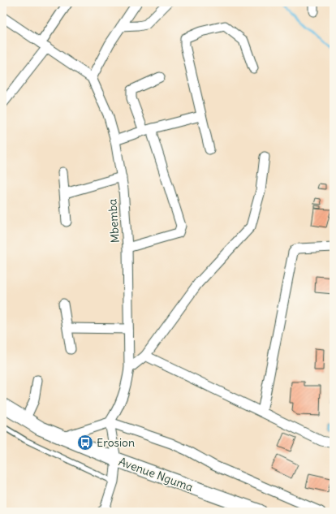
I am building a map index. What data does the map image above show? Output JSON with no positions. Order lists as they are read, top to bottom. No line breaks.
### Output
{"streets":{"main road":["Avenue Nguma"],"street":["Mbemba"]},"places":{"bus stop":["Erosion"]}}
